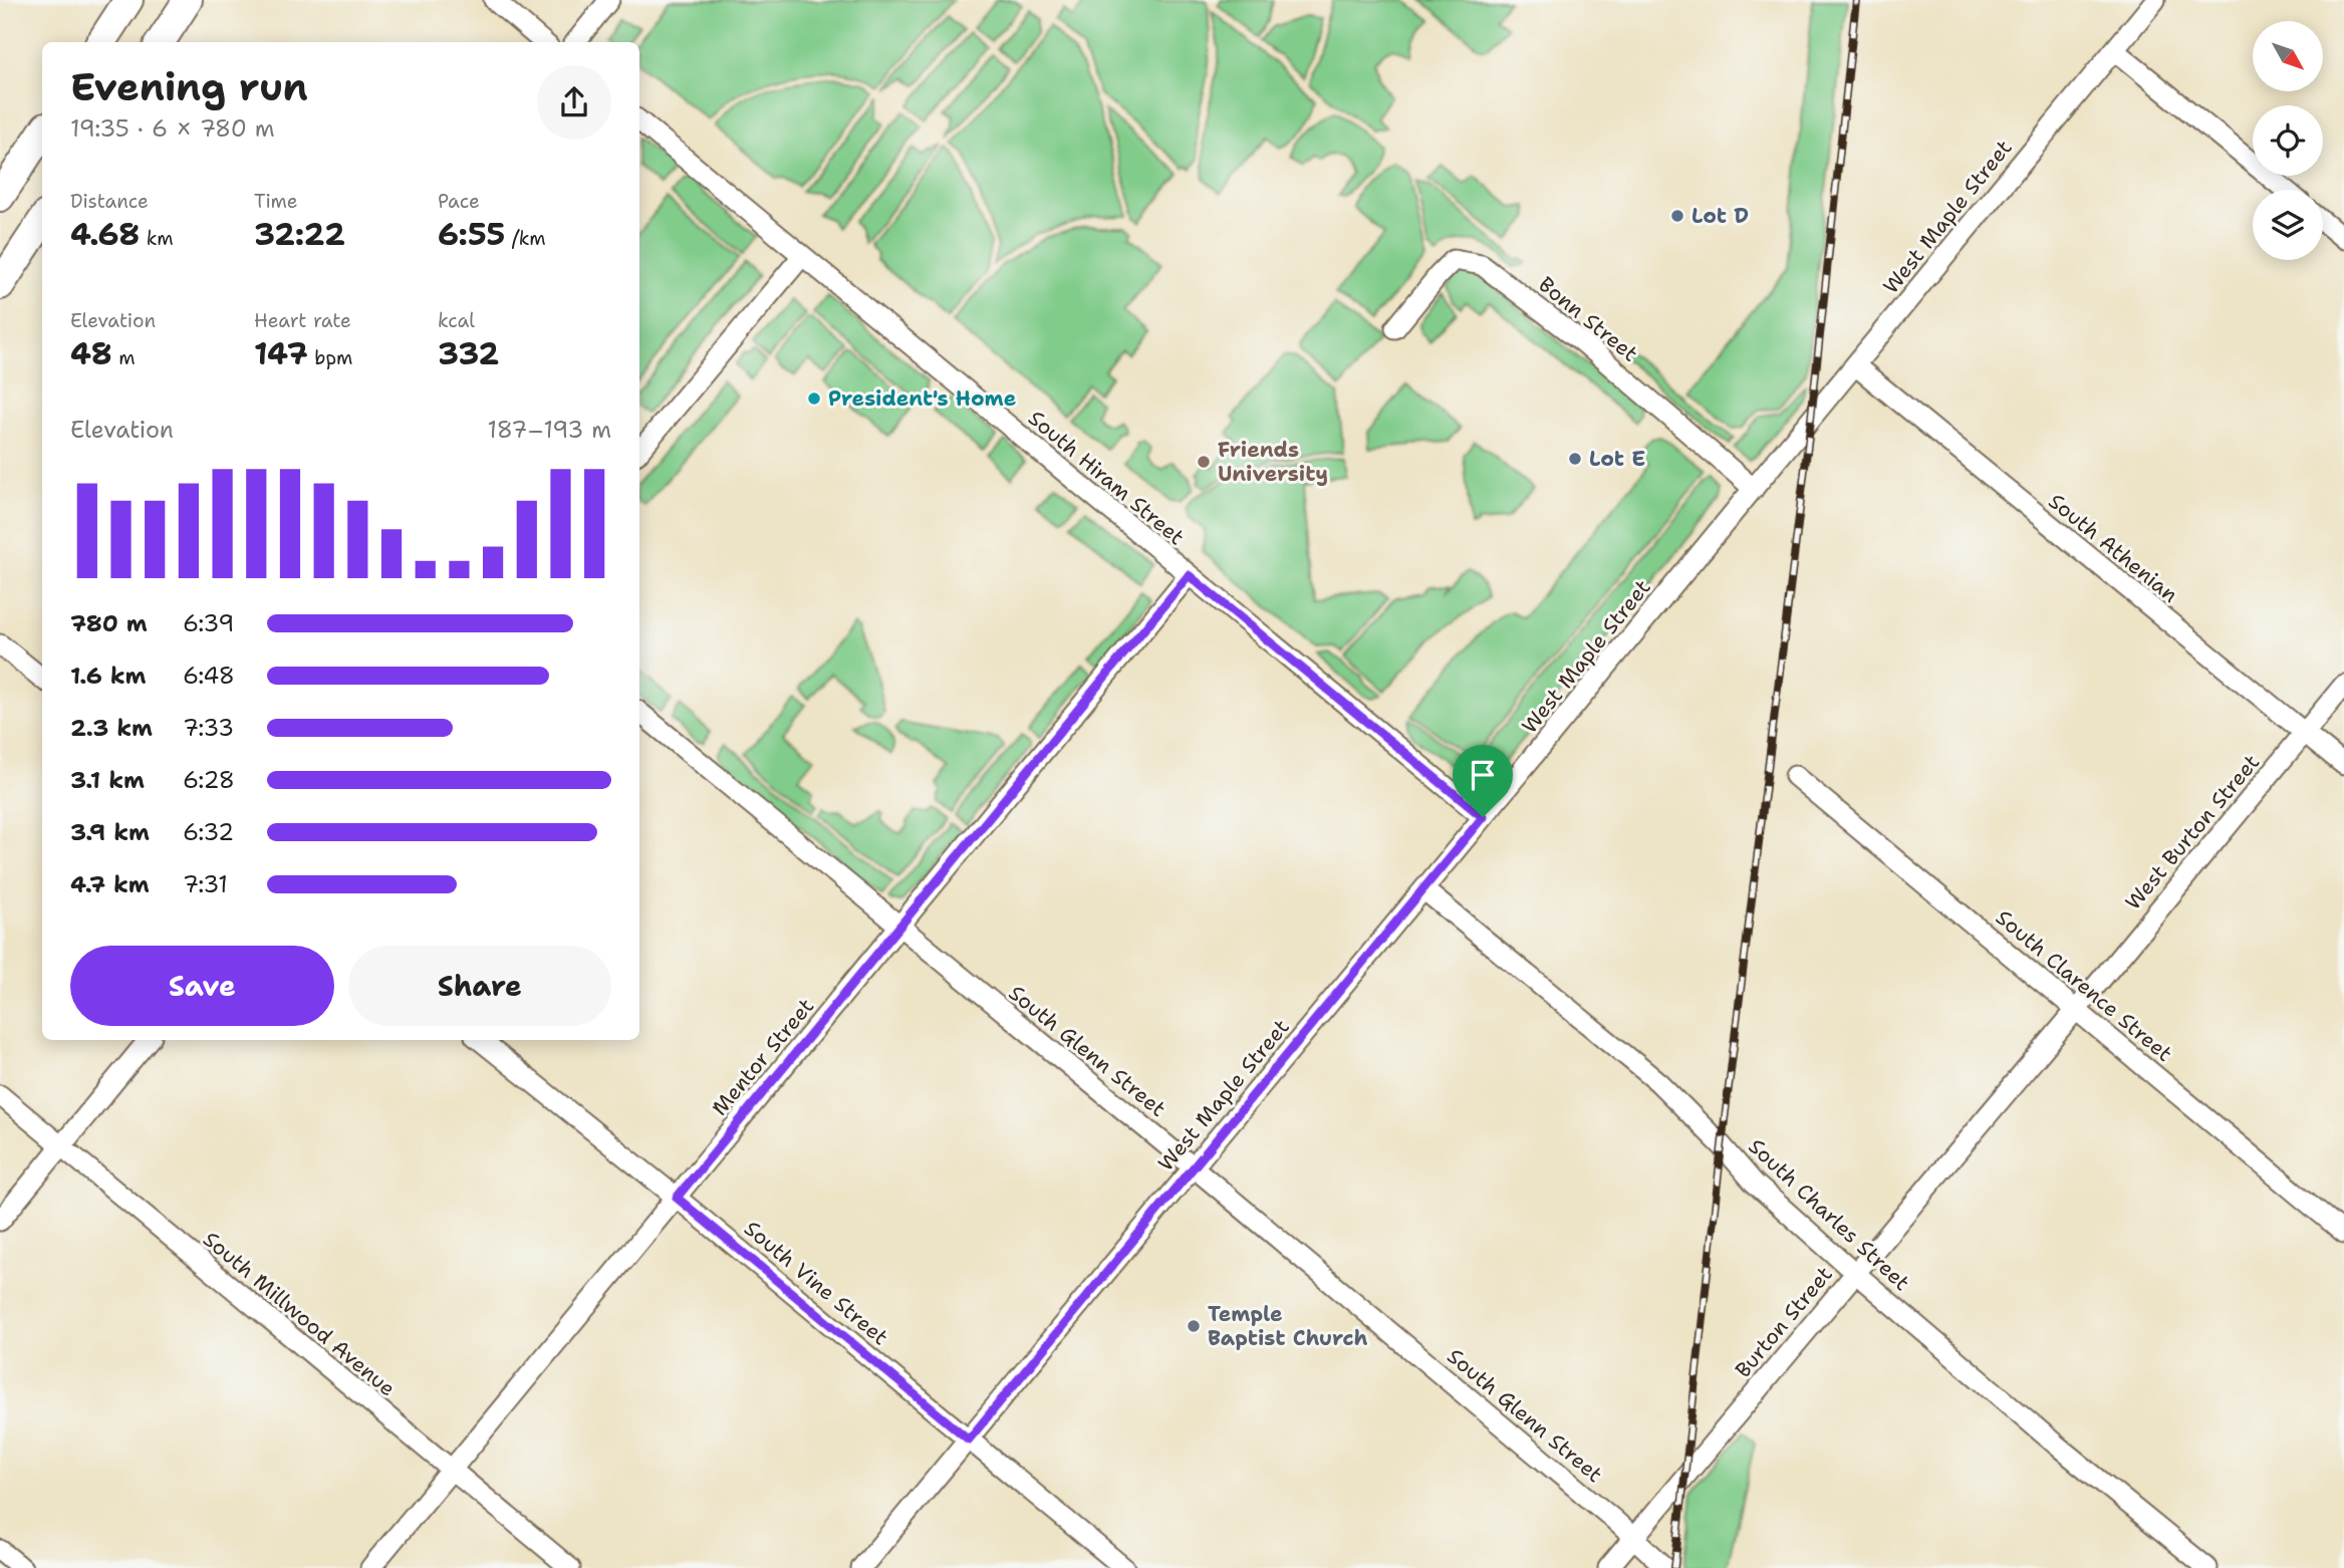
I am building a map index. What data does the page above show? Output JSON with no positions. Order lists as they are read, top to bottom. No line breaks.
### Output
{"streets":{"street":["West Maple Street","Bonn Street","South Hiram Street","South Athenian","West Burton Street","South Clarence Street","South Glenn Street","Mentor Street","South Charles Street","South Vine Street","South Millwood Avenue","Burton Street"]},"crossings":[["West Maple Street","Bonn Street"],["West Maple Street","South Hiram Street"],["West Maple Street","South Athenian"],["West Maple Street","South Glenn Street"],["West Maple Street","South Charles Street"],["West Maple Street","South Vine Street"],["South Hiram Street","Mentor Street"],["South Athenian","West Burton Street"],["West Burton Street","South Clarence Street"],["West Burton Street","Burton Street"],["South Clarence Street","Burton Street"],["South Glenn Street","Mentor Street"],["South Glenn Street","Burton Street"],["Mentor Street","South Vine Street"],["Mentor Street","South Millwood Avenue"],["South Charles Street","Burton Street"]],"places":["Lot D","President's Home","Lot E","Friends University","Temple Baptist Church"],"north":"bottom right","page":{"heading":["Evening run","19:35 · 6 × 780 m"],"stats":[["Distance","4.68 km"],["Time","32:22"],["Pace","6:55 /km"],["Elevation","48 m"],["Heart rate","147 bpm"],["kcal","332"]],"chart":["Elevation","187–193 m"],"list":[{"name":"780 m","note":"6:39"},{"name":"1.6 km","note":"6:48"},{"name":"2.3 km","note":"7:33"},{"name":"3.1 km","note":"6:28"},{"name":"3.9 km","note":"6:32"},{"name":"4.7 km","note":"7:31"}],"buttons":["Save","Share"]}}
